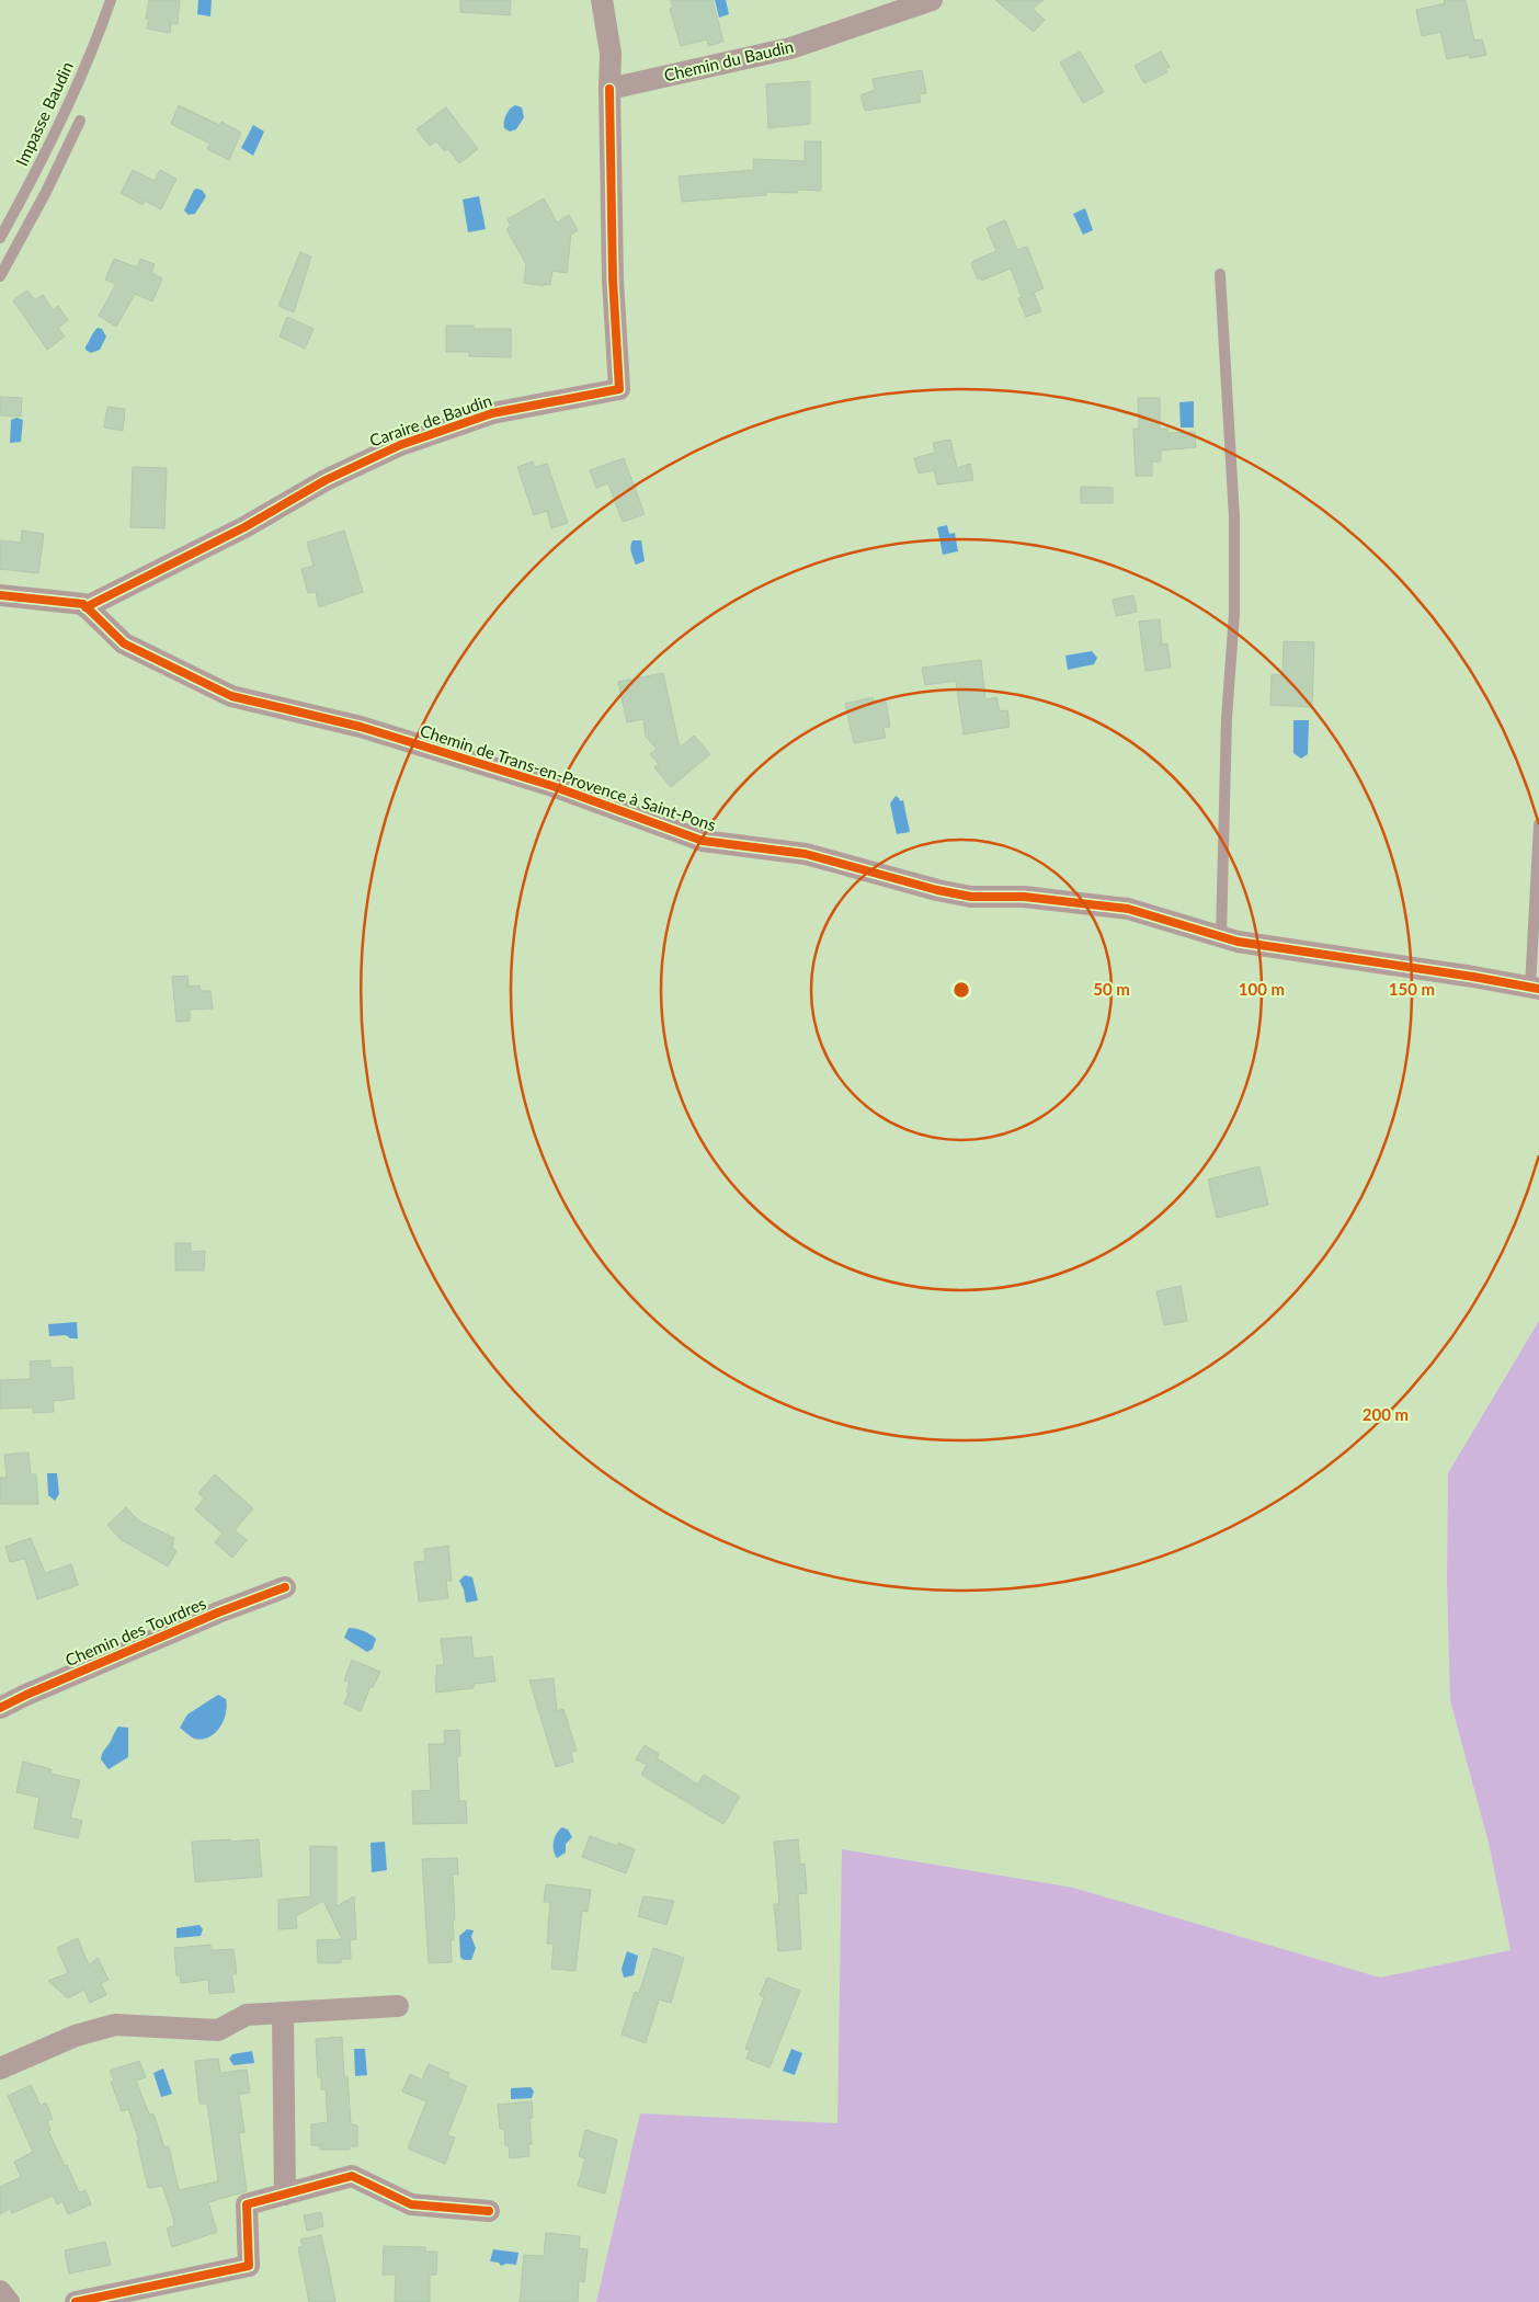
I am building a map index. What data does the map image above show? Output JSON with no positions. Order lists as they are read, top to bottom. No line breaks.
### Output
{"streets":{"street":["Chemin du Baudin","Caraire de Baudin","Chemin de Trans-en-Provence à Saint-Pons","Chemin des Tourdres"],"lane":["Impasse Baudin"]},"crossings":[["Chemin du Baudin","Caraire de Baudin"],["Caraire de Baudin","Chemin de Trans-en-Provence à Saint-Pons"]],"rings":["50 m","100 m","150 m","200 m"]}
